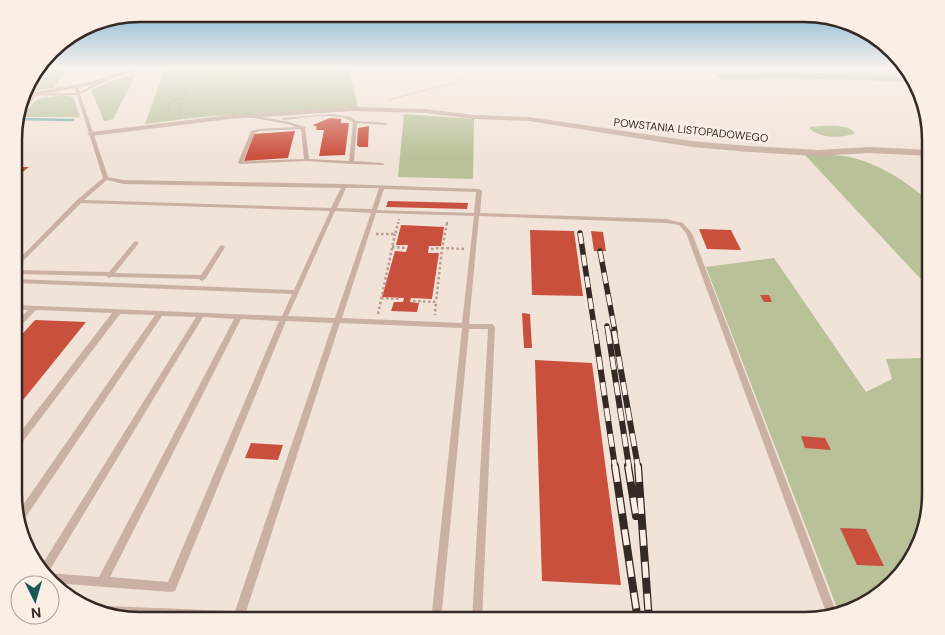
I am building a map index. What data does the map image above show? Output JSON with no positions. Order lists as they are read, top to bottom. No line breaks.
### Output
{"streets":{"street":["POWSTANIA LISTOPADOWEGO"]},"north":"bottom"}
